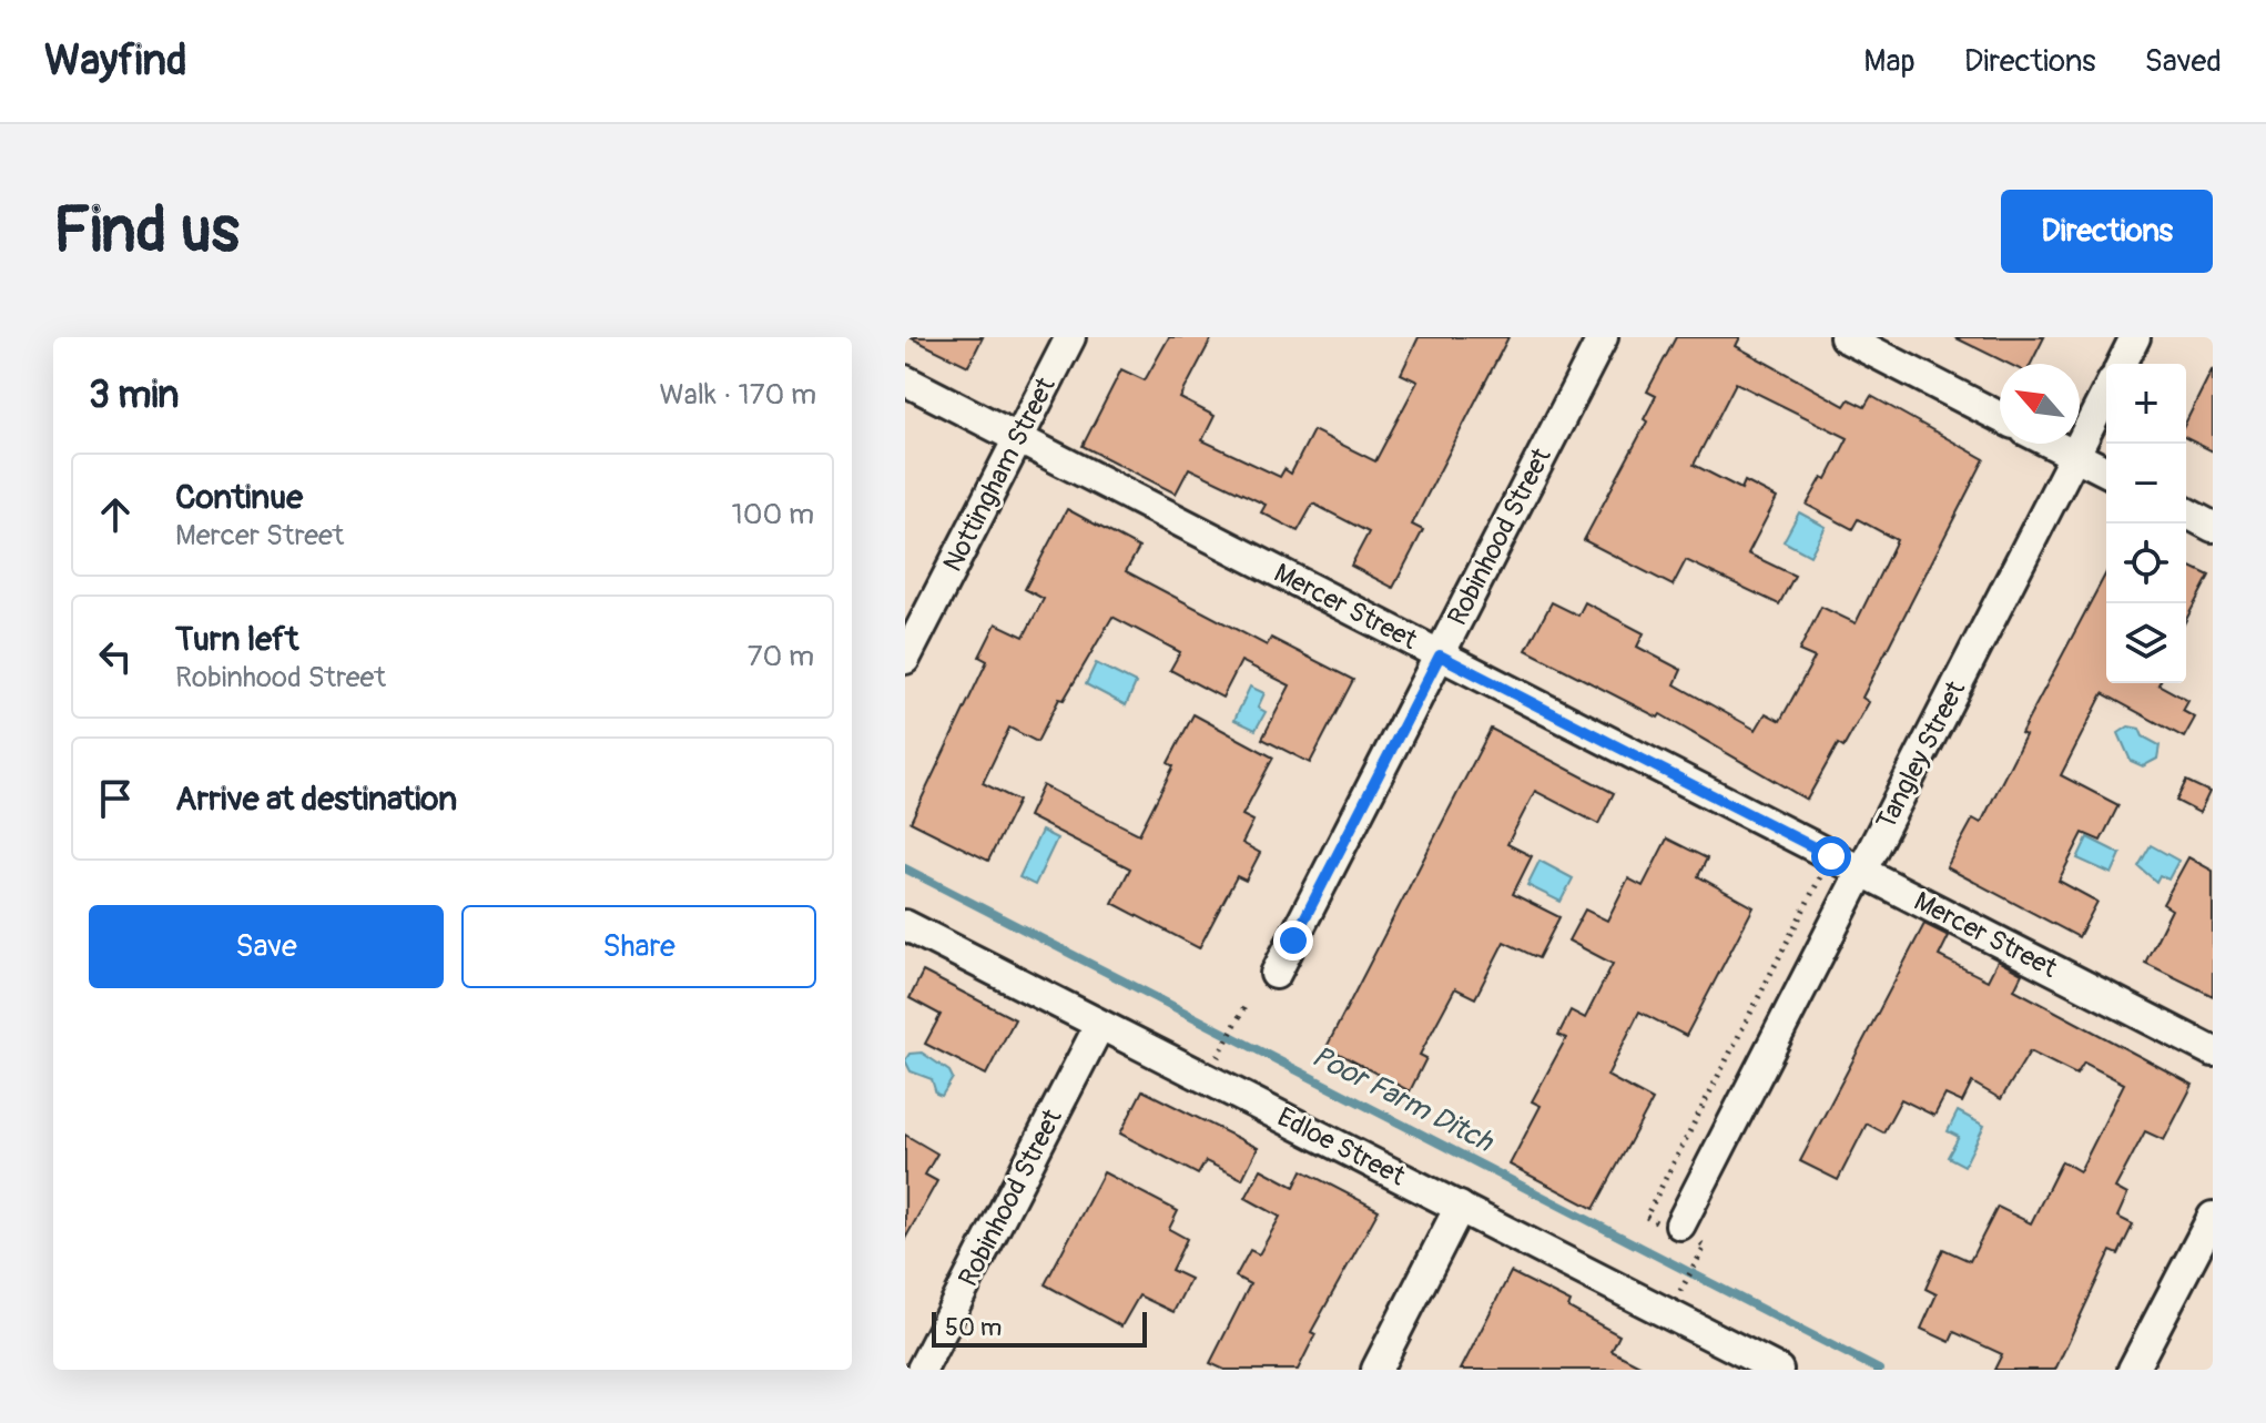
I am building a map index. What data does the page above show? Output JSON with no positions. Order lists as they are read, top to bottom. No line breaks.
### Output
{"streets":{"street":["Nottingham Street","Robinhood Street","Mercer Street","Tangley Street","Edloe Street"]},"crossings":[["Nottingham Street","Mercer Street"],["Robinhood Street","Mercer Street"],["Robinhood Street","Edloe Street"],["Mercer Street","Tangley Street"]],"water":["Poor Farm Ditch"],"scale_bar":"50 m","north":"top left","page":{"header":"Wayfind","nav":["Map","Directions","Saved"],"buttons":["Directions",["Save","Share"]],"title":"Find us","heading":["3 min","Walk · 170 m"],"map_buttons":["+","−"],"list":[["Continue","Mercer Street","100 m"],["Turn left","Robinhood Street","70 m"],"Arrive at destination"],"scale":"50 m"}}
